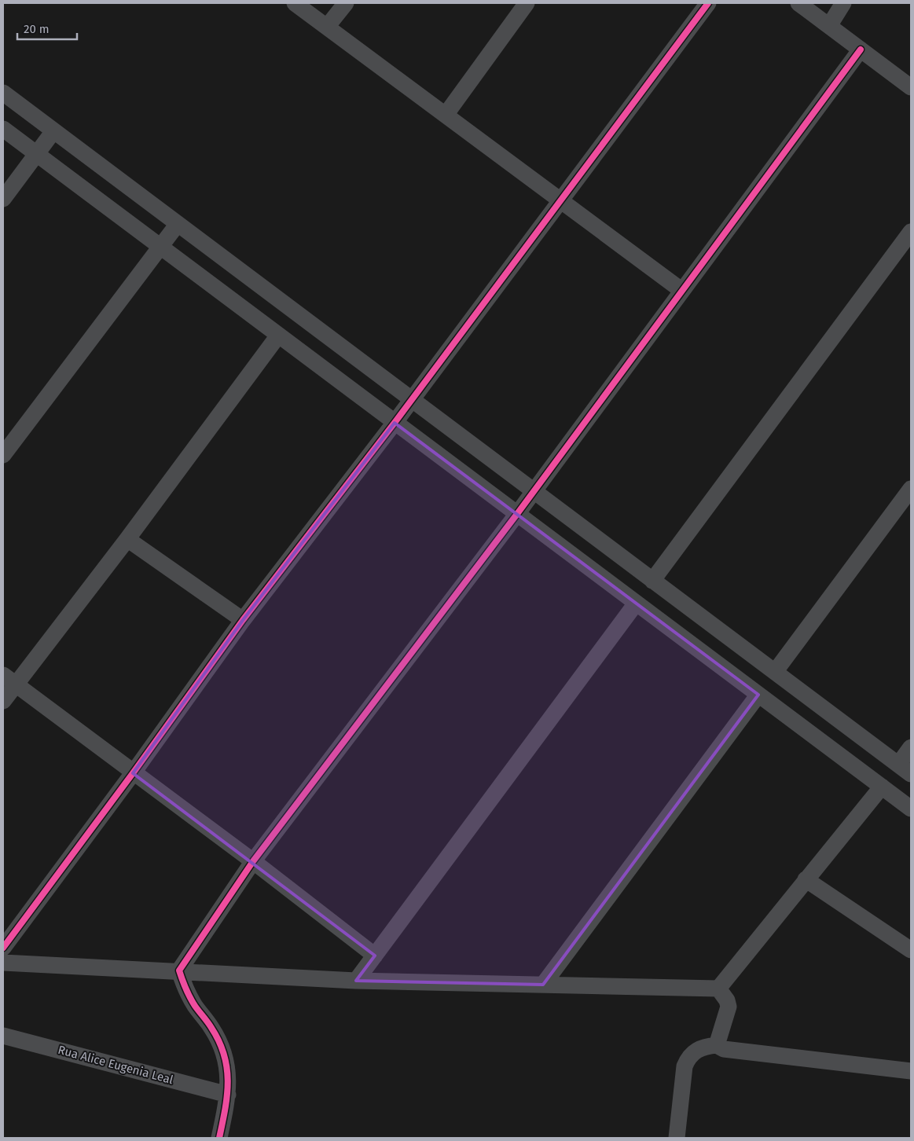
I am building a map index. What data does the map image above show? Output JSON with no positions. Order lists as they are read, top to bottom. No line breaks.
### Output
{"streets":{"street":["Rua Alice Eugenia Leal"]},"scale_bar":"20 m"}
